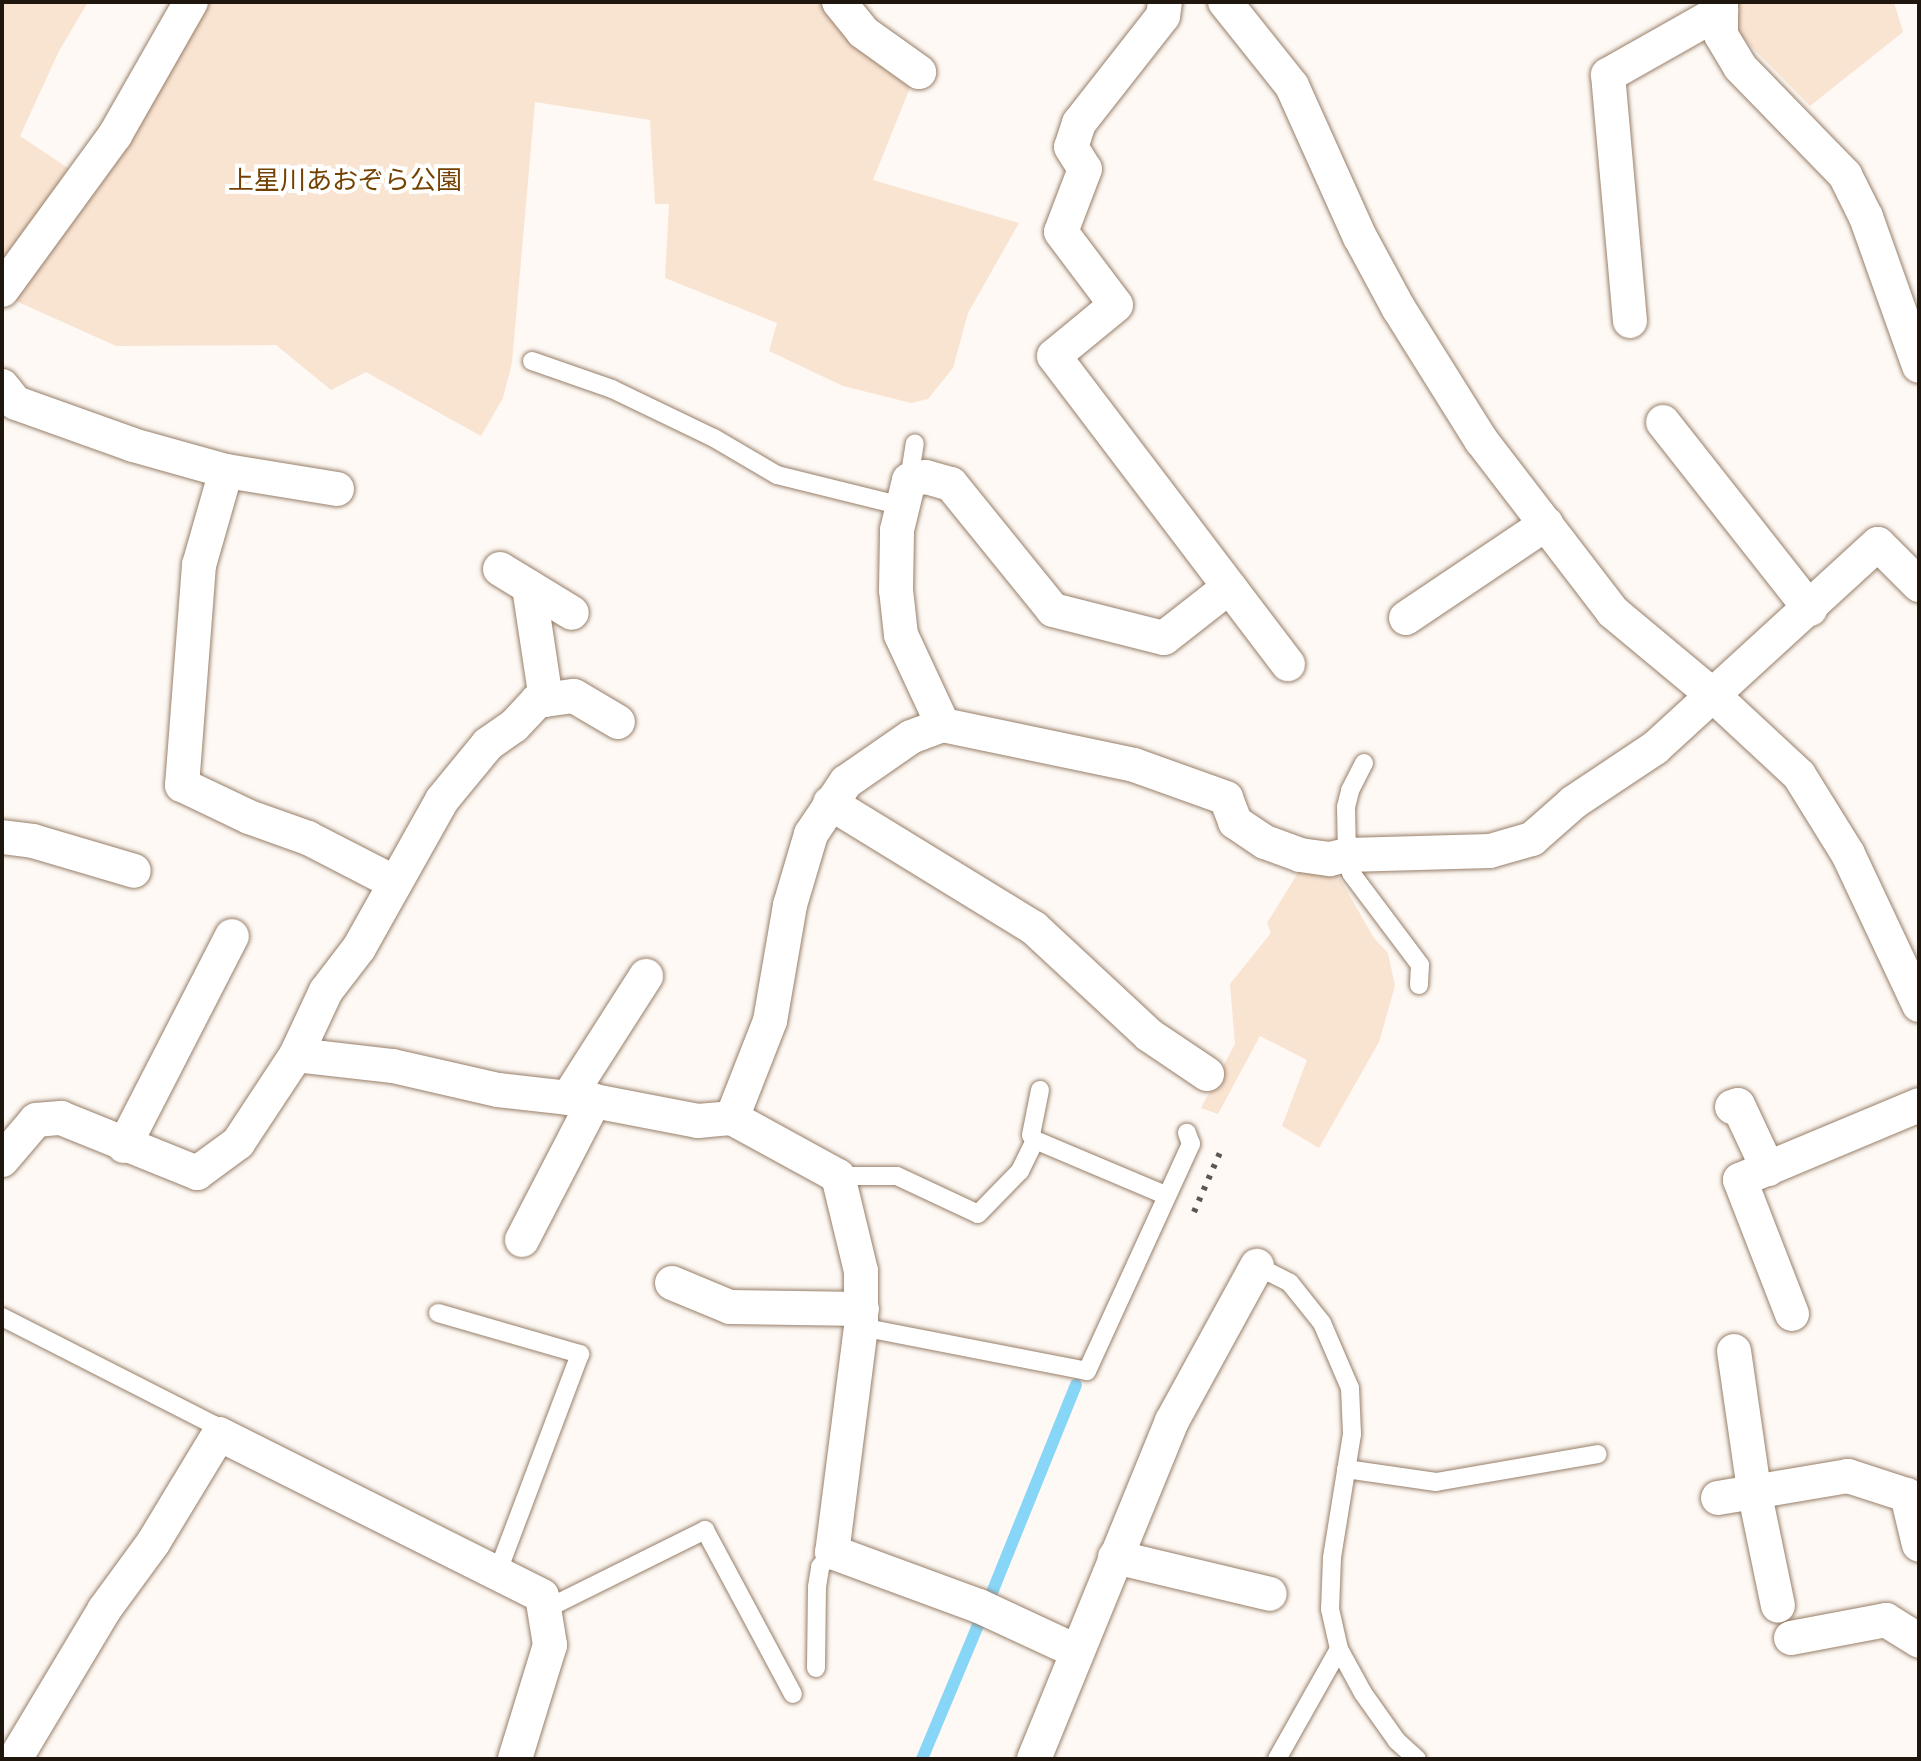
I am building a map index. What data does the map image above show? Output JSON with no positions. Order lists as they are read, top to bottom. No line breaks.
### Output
{"parks":["上星川あおぞら公園"]}
